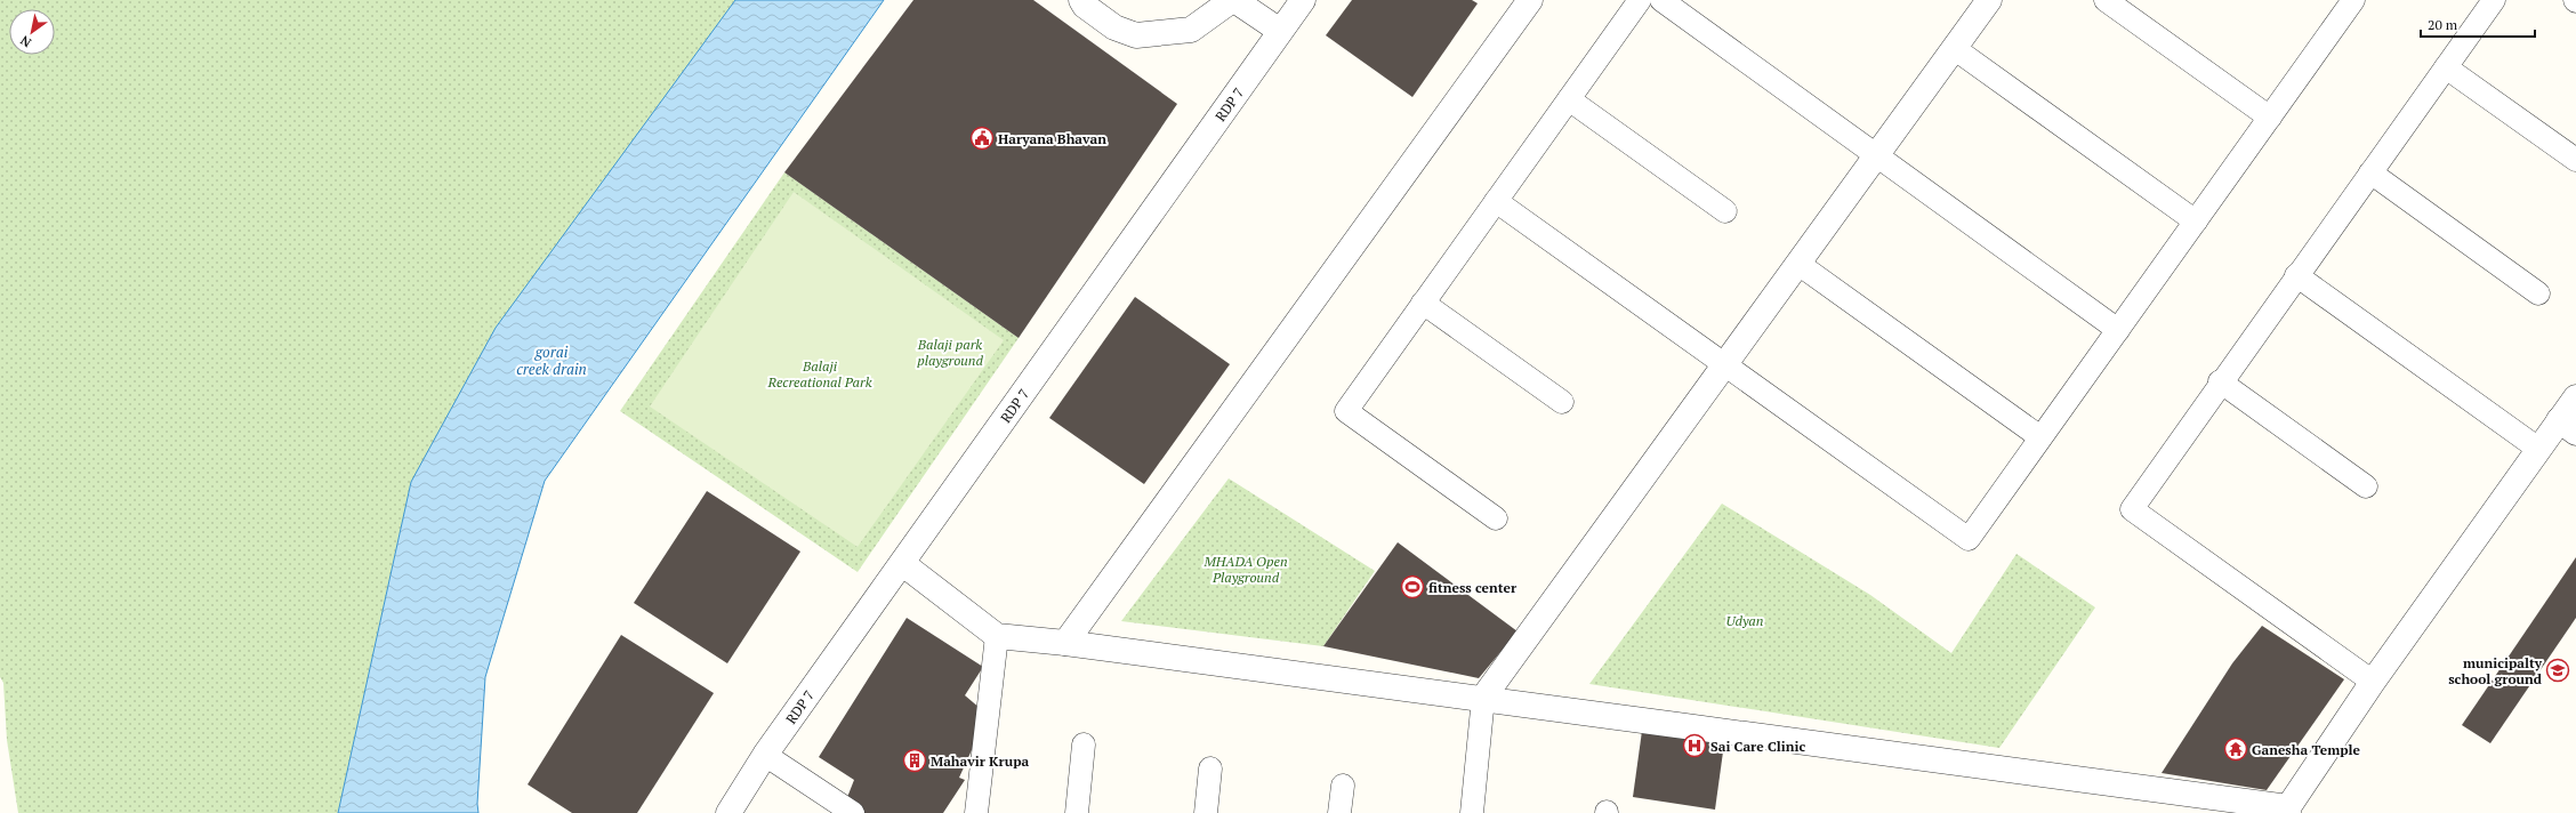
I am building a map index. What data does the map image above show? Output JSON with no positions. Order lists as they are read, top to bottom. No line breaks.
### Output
{"streets":{"street":["RDP 7"]},"water":["gorai creek drain"],"parks":["Balaji park playground","Balaji Recreational Park","MHADA Open Playground","Udyan"],"places":{"public building":["Haryana Bhavan"],"sports":["fitness center"],"school or university":["municipalty school ground"],"hospital":["Sai Care Clinic"],"temple":["Ganesha Temple"],"building":["Mahavir Krupa"]},"scale_bar":"20 m","north":"bottom left"}
